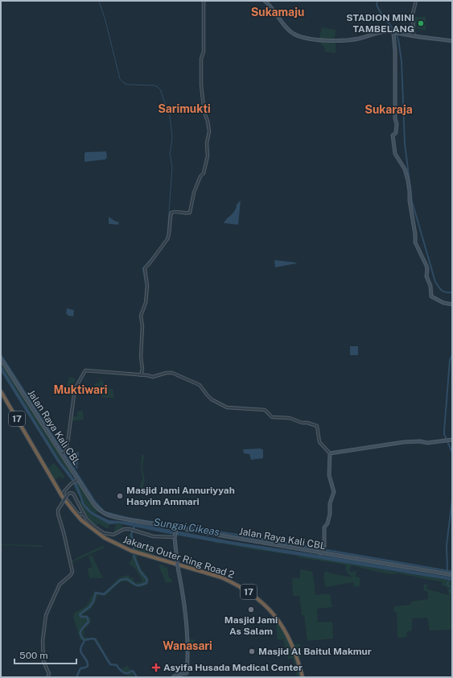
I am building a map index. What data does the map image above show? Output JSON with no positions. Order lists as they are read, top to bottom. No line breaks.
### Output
{"streets":{"highway":["17","Jakarta Outer Ring Road 2"],"main road":["Jalan Raya Kali CBL"]},"districts":["Sukamaju","Sarimukti","Sukaraja","Muktiwari","Wanasari"],"water":["Sungai Cikeas"],"places":{"other":["STADION MINI TAMBELANG","Masjid Jami Annuriyyah Hasyim Ammari","Masjid Jami As Salam","Masjid Al Baitul Makmur"],"health":["Asyifa Husada Medical Center"]},"scale_bar":"500 m"}
